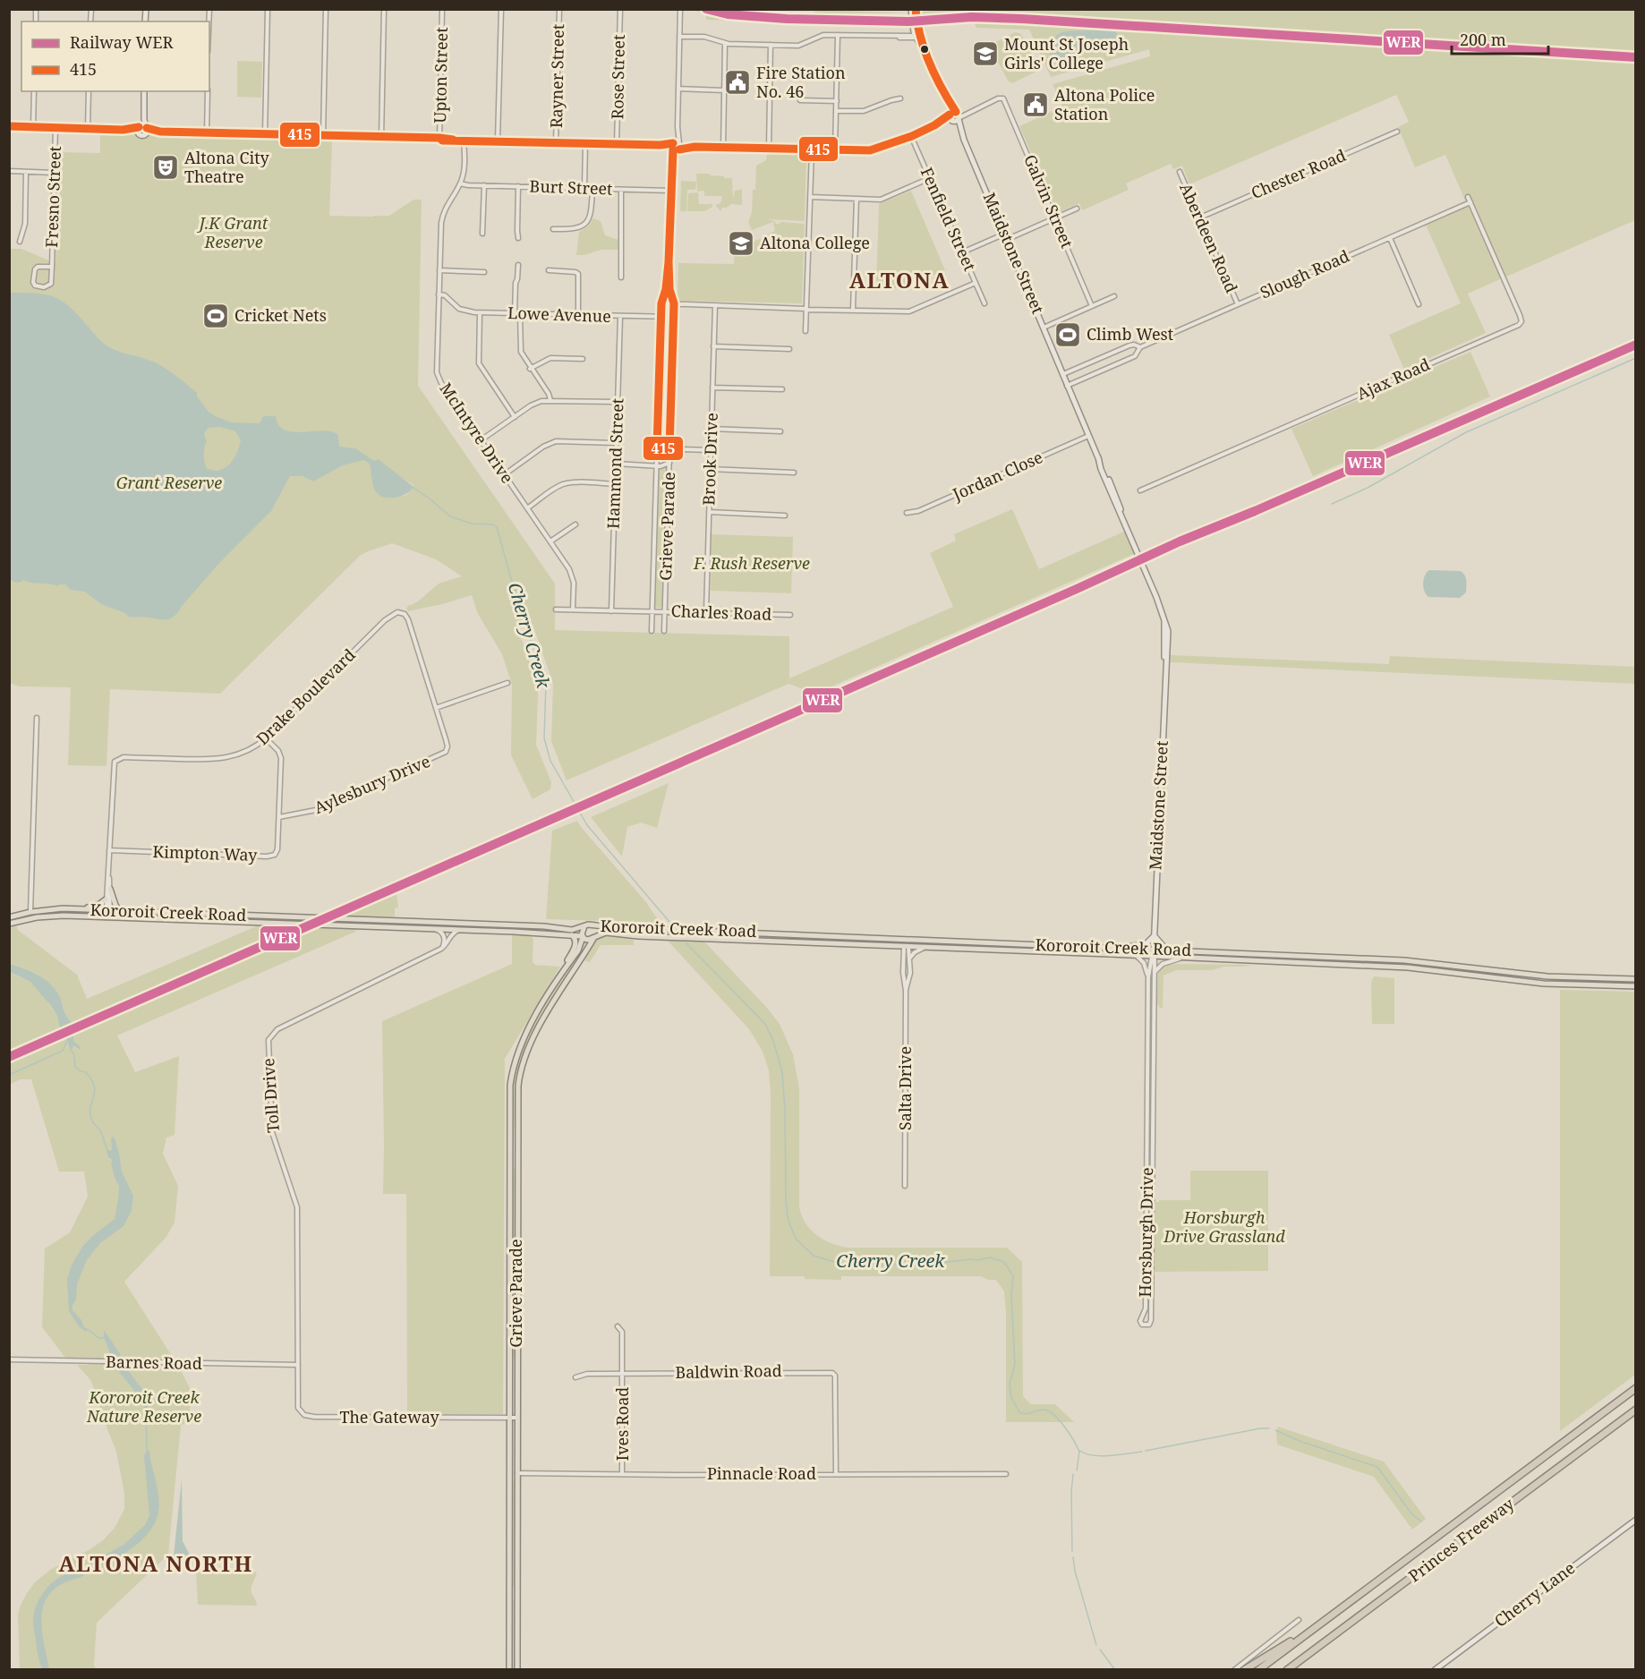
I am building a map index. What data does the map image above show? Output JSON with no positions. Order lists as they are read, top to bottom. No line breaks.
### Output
{"streets":{"highway":["Princes Freeway"],"main road":["Grieve Parade","Kororoit Creek Road"],"street":["Upton Street","Rayner Street","Rose Street","Chester Road","Burt Street","Fresno Street","Galvin Street","Fenfield Street","Aberdeen Road","Maidstone Street","Slough Road","Lowe Avenue","Ajax Road","McIntyre Drive","Brook Drive","Hammond Street","Jordan Close","Charles Road","Drake Boulevard","Aylesbury Drive","Kimpton Way","Salta Drive","Toll Drive","Horsburgh Drive","Barnes Road","Baldwin Road","The Gateway","Ives Road","Pinnacle Road","Cherry Lane"]},"crossings":[["Chester Road","Aberdeen Road"],["Burt Street","McIntyre Drive"],["Burt Street","Grieve Parade"],["Galvin Street","Maidstone Street"],["Aberdeen Road","Slough Road"],["Maidstone Street","Slough Road"],["Maidstone Street","Jordan Close"],["Maidstone Street","Kororoit Creek Road"],["Slough Road","Ajax Road"],["Lowe Avenue","McIntyre Drive"],["Lowe Avenue","Hammond Street"],["Lowe Avenue","Grieve Parade"],["McIntyre Drive","Charles Road"],["Brook Drive","Charles Road"],["Hammond Street","Charles Road"],["Grieve Parade","Charles Road"],["Grieve Parade","Kororoit Creek Road"],["Grieve Parade","The Gateway"],["Grieve Parade","Pinnacle Road"],["Drake Boulevard","Aylesbury Drive"],["Drake Boulevard","Kimpton Way"],["Drake Boulevard","Kororoit Creek Road"],["Aylesbury Drive","Kimpton Way"],["Kororoit Creek Road","Salta Drive"],["Kororoit Creek Road","Toll Drive"],["Kororoit Creek Road","Horsburgh Drive"],["Toll Drive","Barnes Road"],["Toll Drive","The Gateway"],["Baldwin Road","Ives Road"],["Baldwin Road","Pinnacle Road"],["Ives Road","Pinnacle Road"]],"districts":["ALTONA","ALTONA NORTH"],"water":["Cherry Creek"],"parks":["J.K Grant Reserve","Grant Reserve","F. Rush Reserve","Horsburgh Drive Grassland","Kororoit Creek Nature Reserve"],"places":{"school or university":["Mount St Joseph Girls' College","Altona College"],"public building":["Fire Station No. 46","Altona Police Station"],"theatre":["Altona City Theatre"],"sports":["Cricket Nets","Climb West"]},"lines":["rail line WER","transit line 415"],"legend":["Railway WER","415"],"scale_bar":"200 m"}
